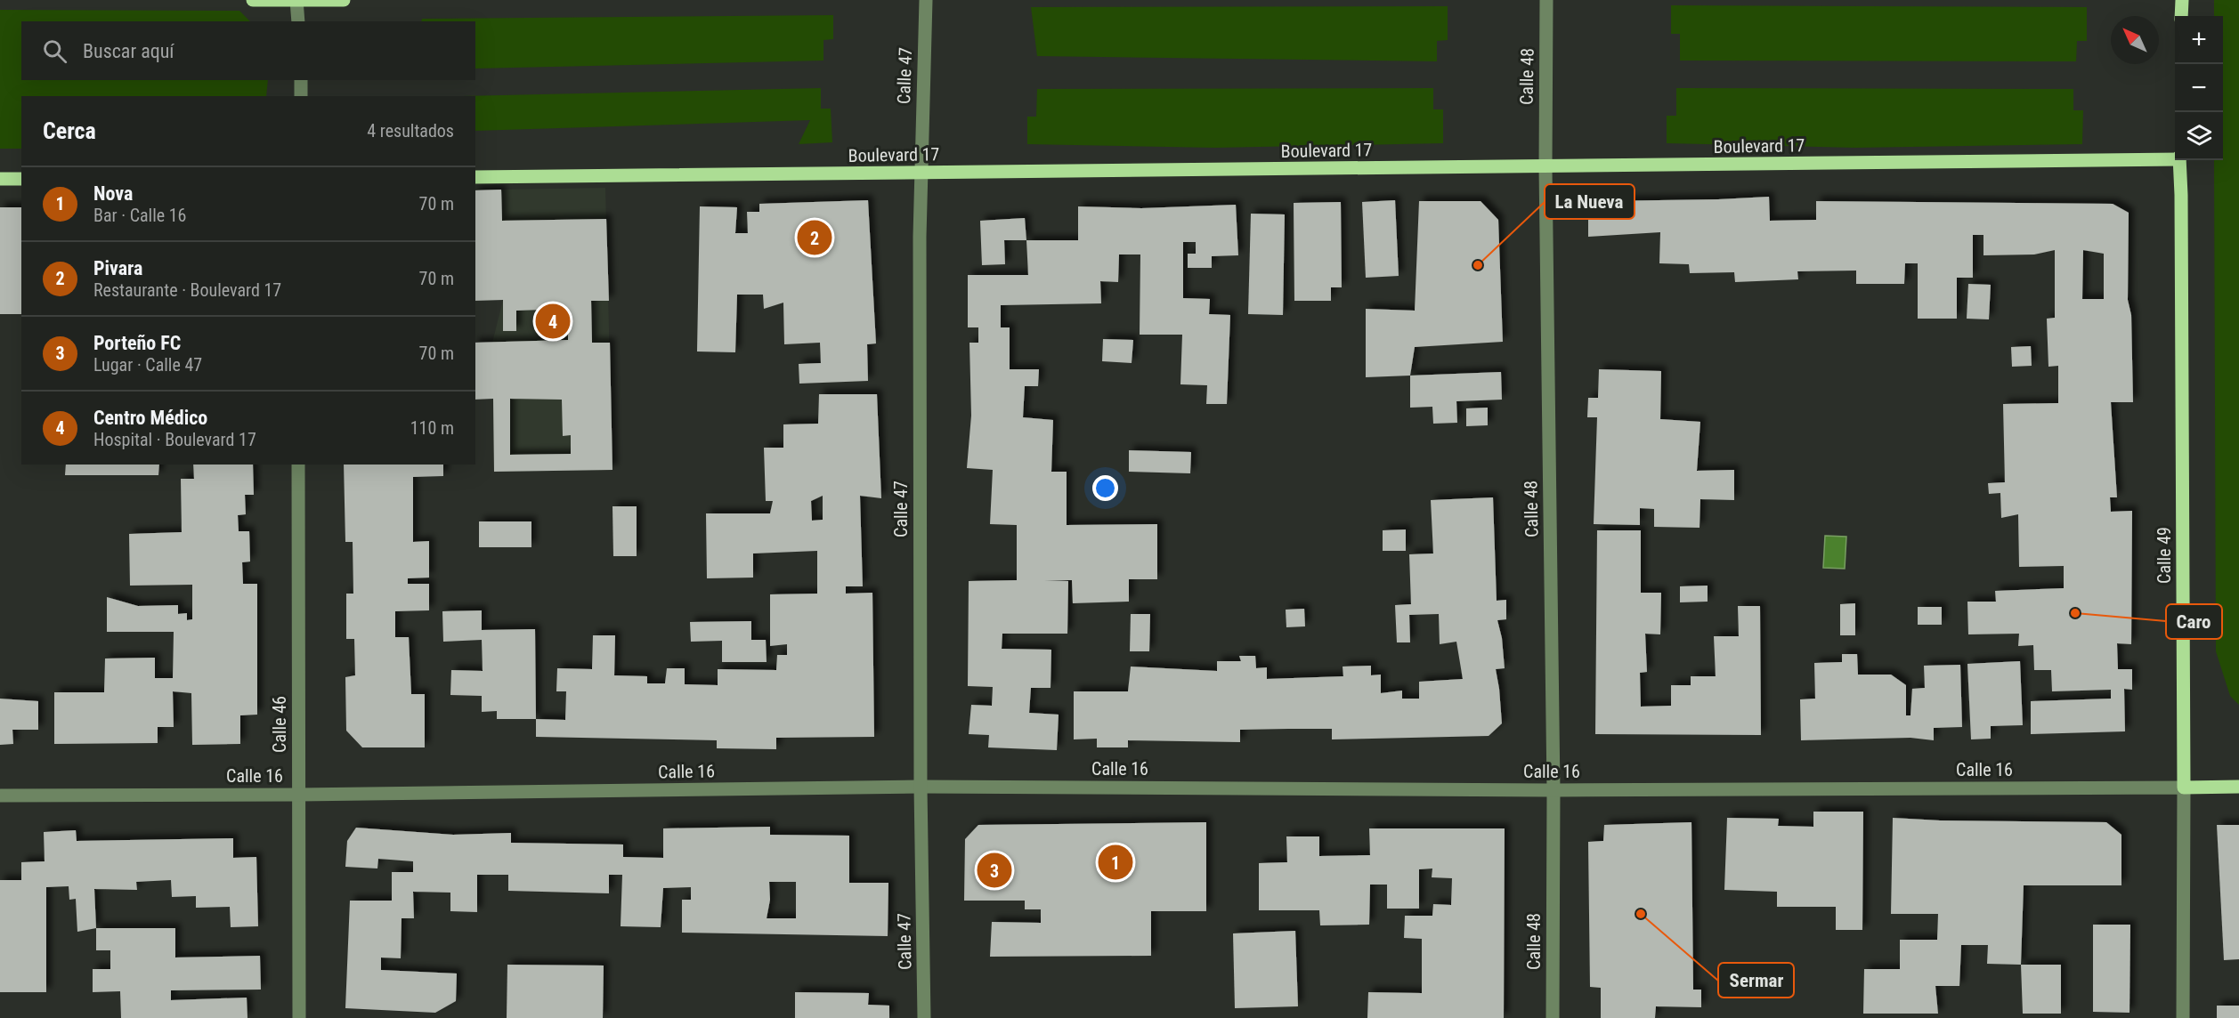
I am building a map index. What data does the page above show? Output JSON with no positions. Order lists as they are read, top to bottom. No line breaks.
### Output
{"streets":{"main road":["Boulevard 17","Calle 49","Calle 16"],"street":["Calle 47","Calle 48","Calle 46"]},"crossings":[["Calle 47","Boulevard 17"],["Calle 47","Calle 16"],["Calle 48","Boulevard 17"],["Calle 48","Calle 16"],["Calle 49","Calle 16"],["Calle 46","Calle 16"]],"places":["La Nueva","Caro","Sermar"],"north":"top left","page":{"map_buttons":["+","−"],"search":"Buscar aquí","heading":["Cerca","4 resultados"],"list":[{"mark":"1","name":"Nova","note":"Bar · Calle 16","value":"70 m"},{"mark":"2","name":"Pivara","note":"Restaurante · Boulevard 17","value":"70 m"},{"mark":"3","name":"Porteño FC","note":"Lugar · Calle 47","value":"70 m"},{"mark":"4","name":"Centro Médico","note":"Hospital · Boulevard 17","value":"110 m"}],"pins":["2","4","1","3"]}}
